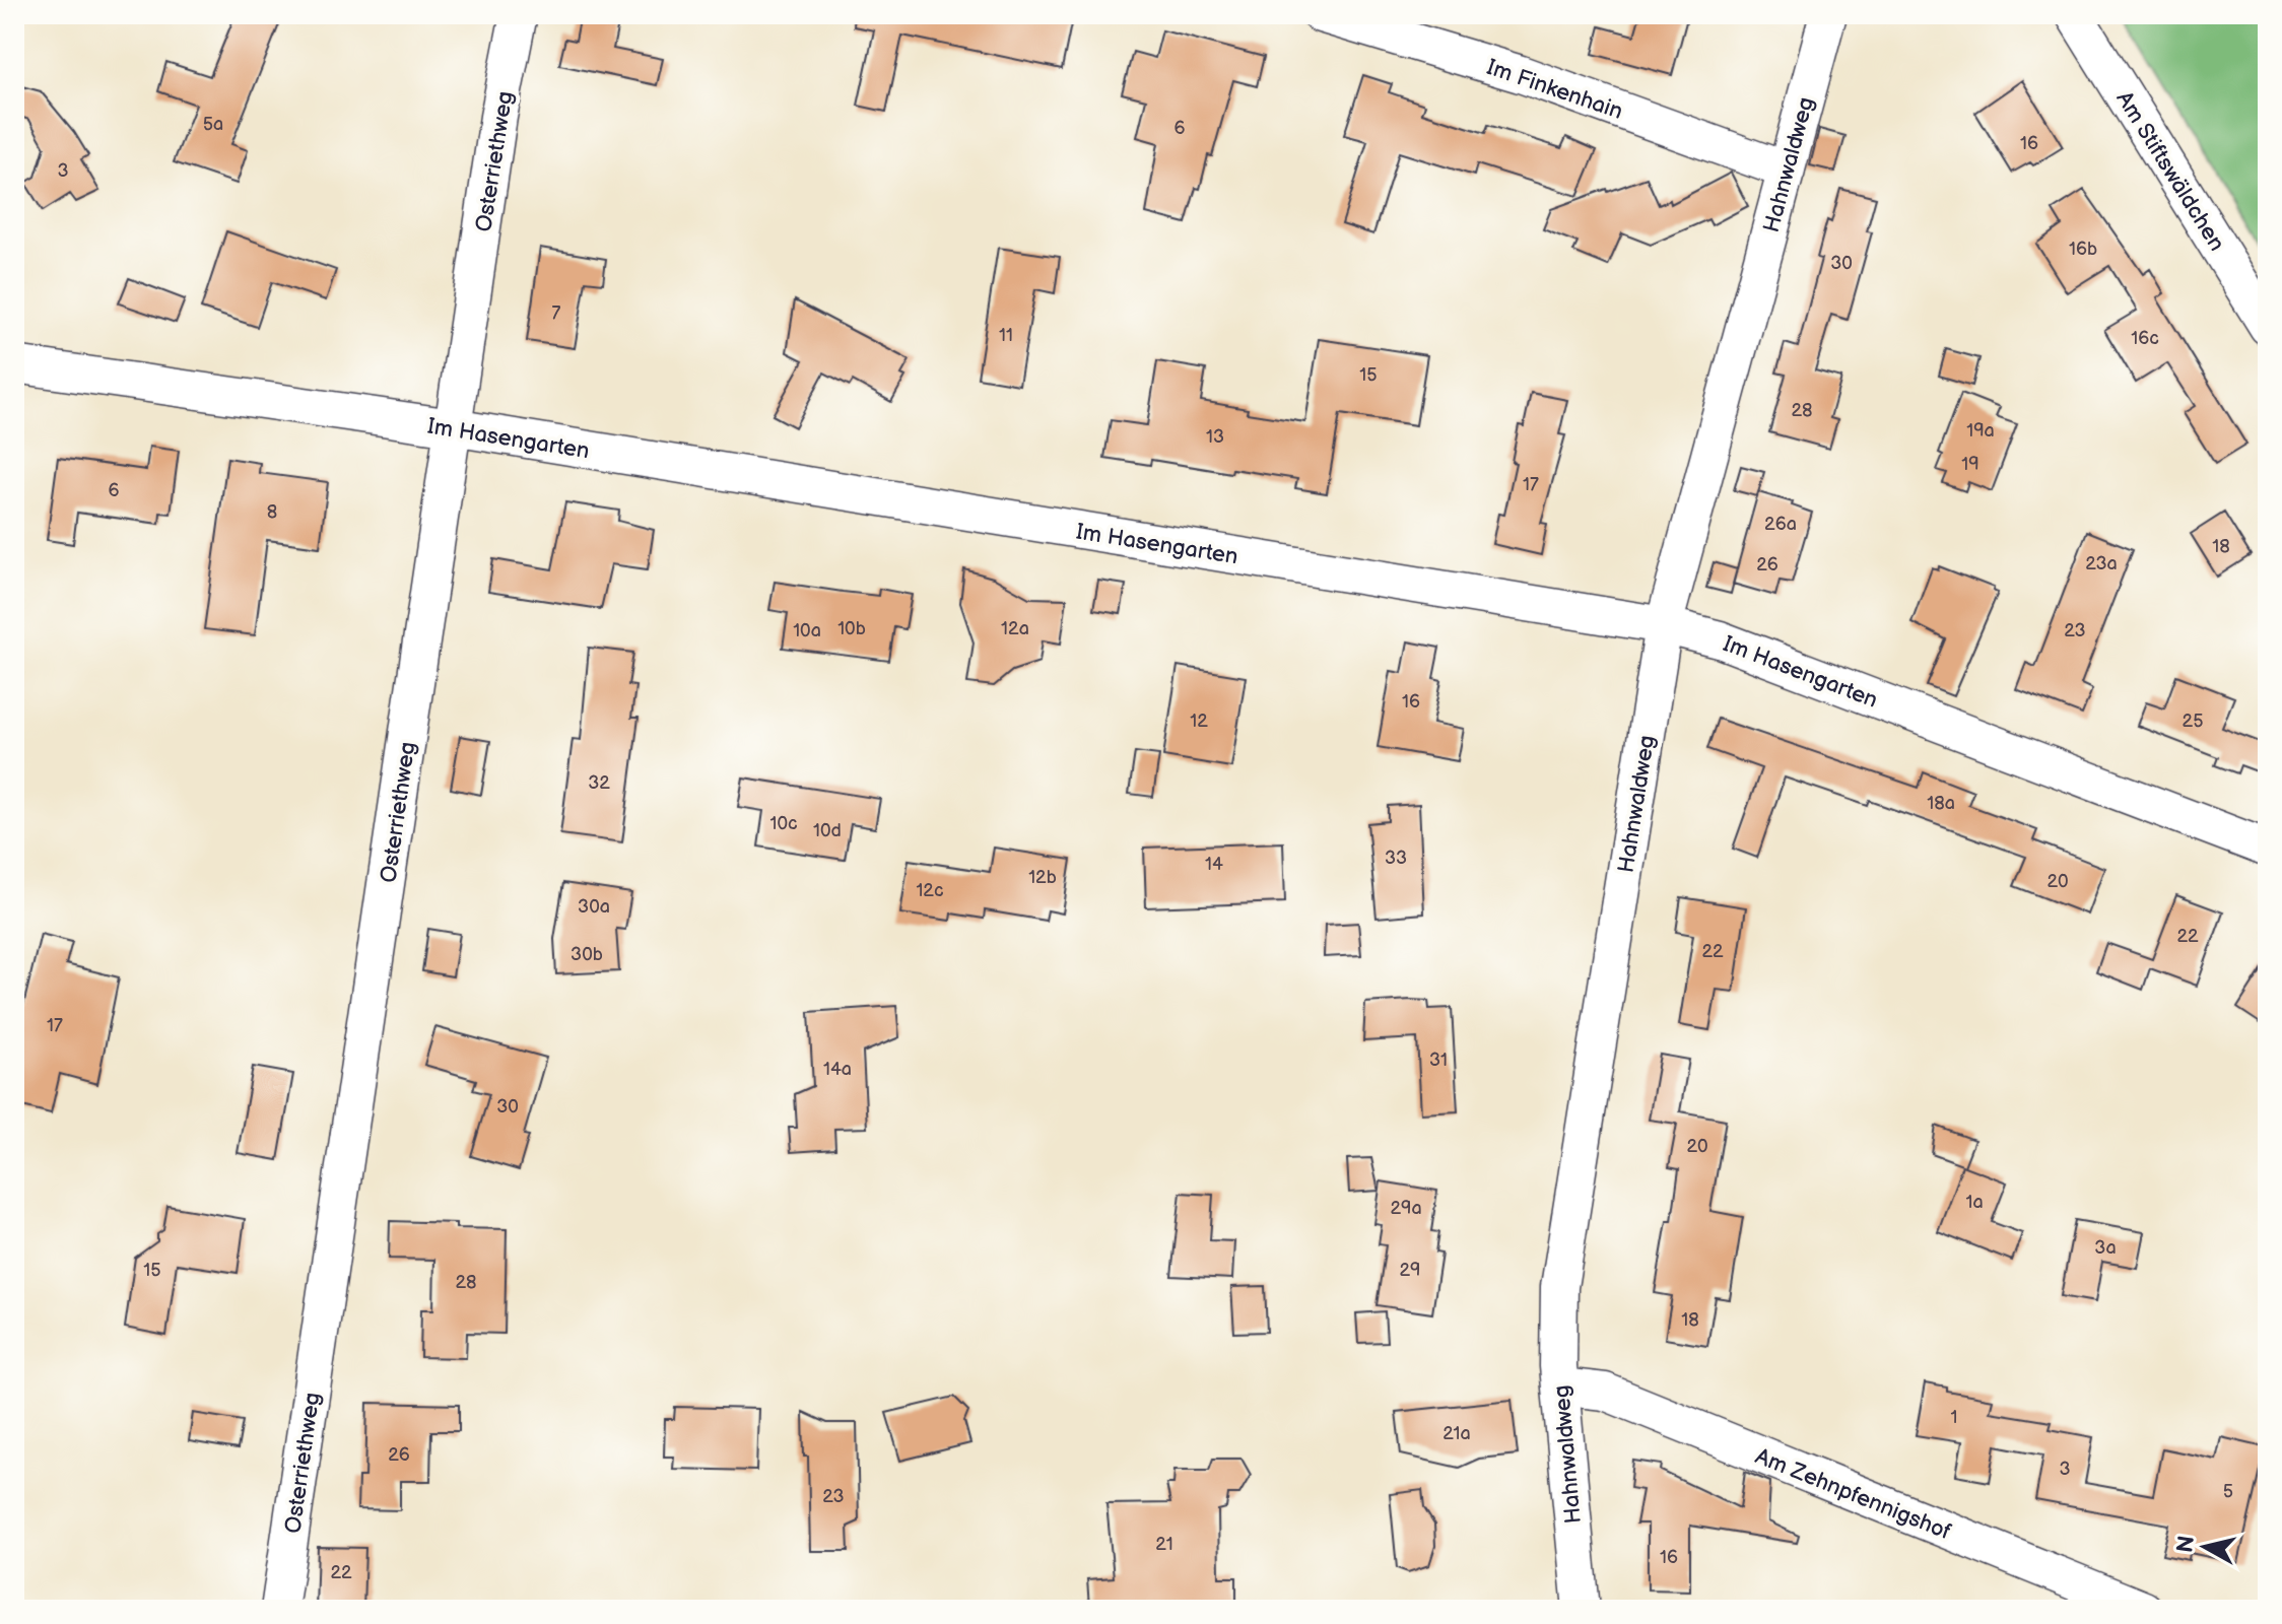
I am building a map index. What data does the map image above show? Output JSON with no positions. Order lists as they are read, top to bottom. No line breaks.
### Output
{"streets":{"street":["Im Finkenhain","Osterriethweg","Hahnwaldweg","Am Stiftswäldchen","Im Hasengarten","Am Zehnpfennigshof"]},"crossings":[["Im Finkenhain","Hahnwaldweg"],["Osterriethweg","Im Hasengarten"],["Hahnwaldweg","Im Hasengarten"],["Hahnwaldweg","Am Zehnpfennigshof"]],"house_numbers":["5a","6","16","3","16b","30","7","11","16c","15","28","19a","13","19","17","6","8","26a","18","23a","26","10b","12a","10a","23","16","12","25","32","18a","10c","10d","33","14","12b","20","12c","30a","22","22","30b","17","31","14a","30","20","1a","29a","3a","15","29","28","18","1","21a","26","3","5","23","21","16","22"],"north":"left"}
